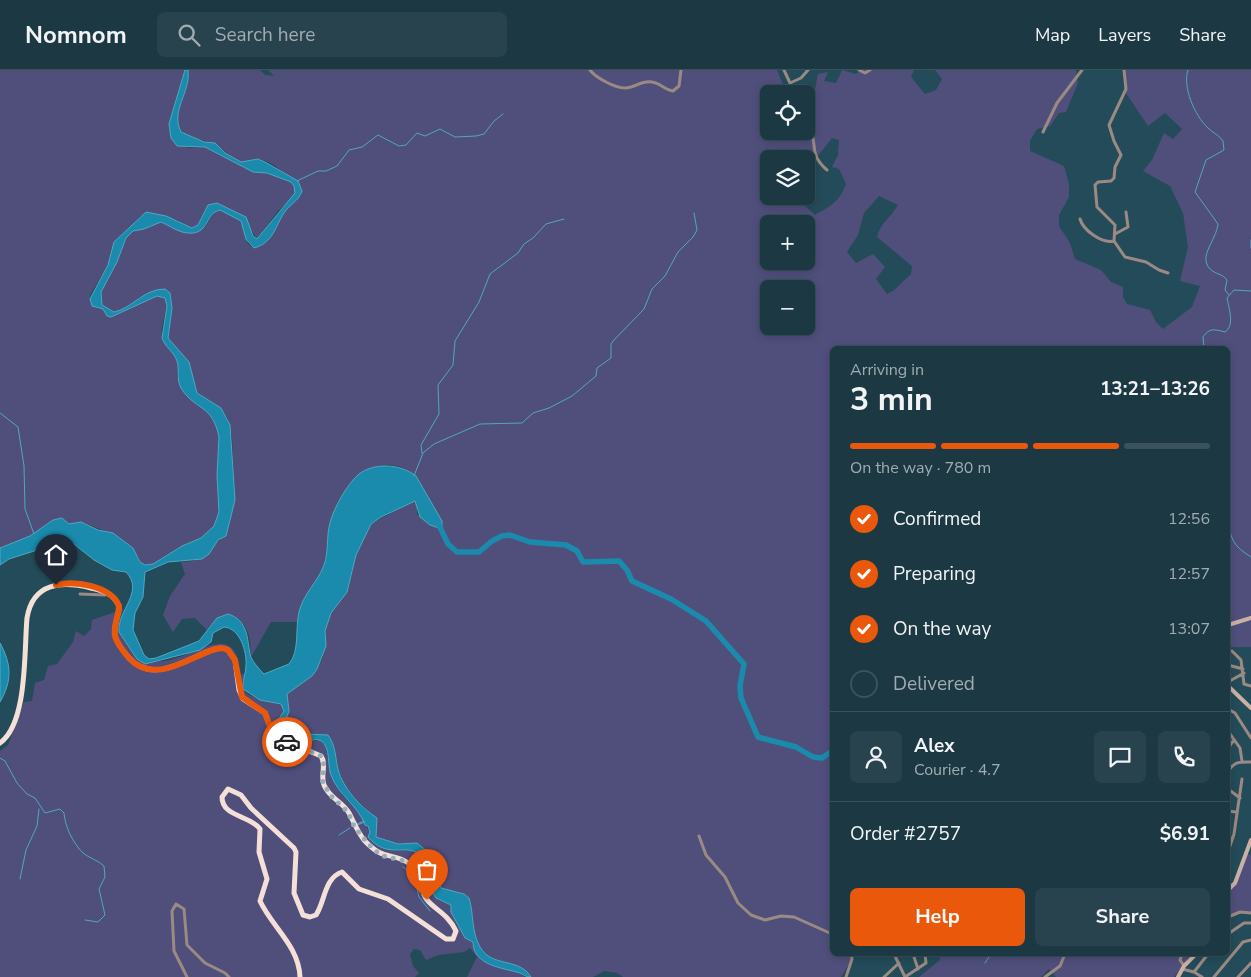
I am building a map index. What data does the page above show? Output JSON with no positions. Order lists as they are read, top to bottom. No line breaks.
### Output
{"page":{"header":"Nomnom","search":"Search here","nav":["Map","Layers","Share"],"map_buttons":["+","−"],"heading":["3 min","Arriving in","13:21–13:26"],"panel":["Alex","Courier · 4.7","Order #2757","$6.91"],"bar":"On the way · 780 m","list":[["Confirmed","12:56"],["Preparing","12:57"],["On the way","13:07"],"Delivered"],"buttons":["Help","Share"]}}
